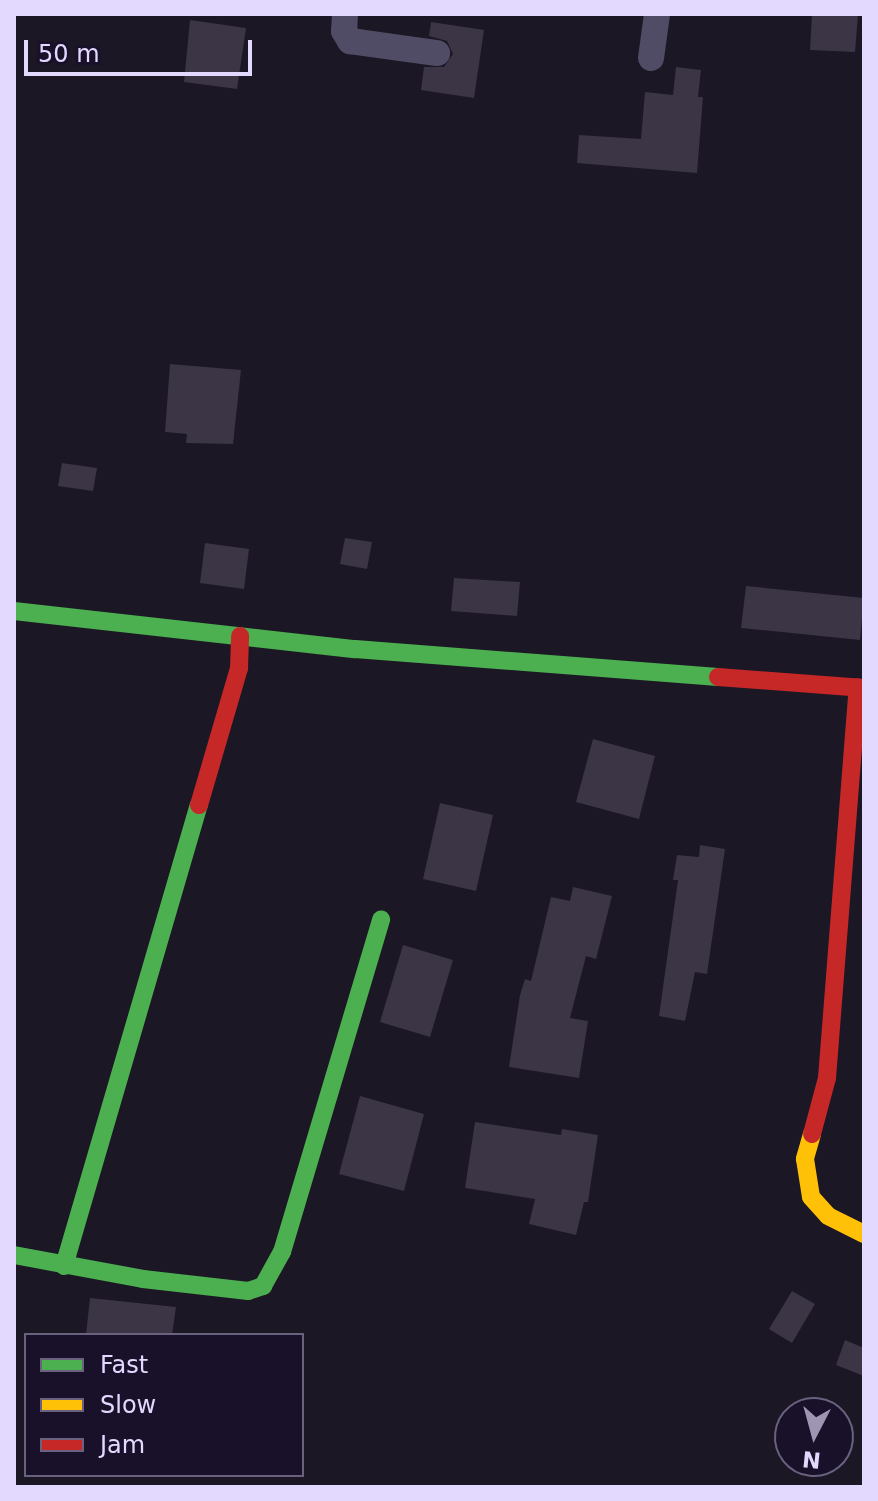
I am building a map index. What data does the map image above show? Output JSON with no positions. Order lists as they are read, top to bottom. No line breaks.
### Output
{"legend":["Fast","Slow","Jam"],"scale_bar":"50 m","north":"bottom"}
